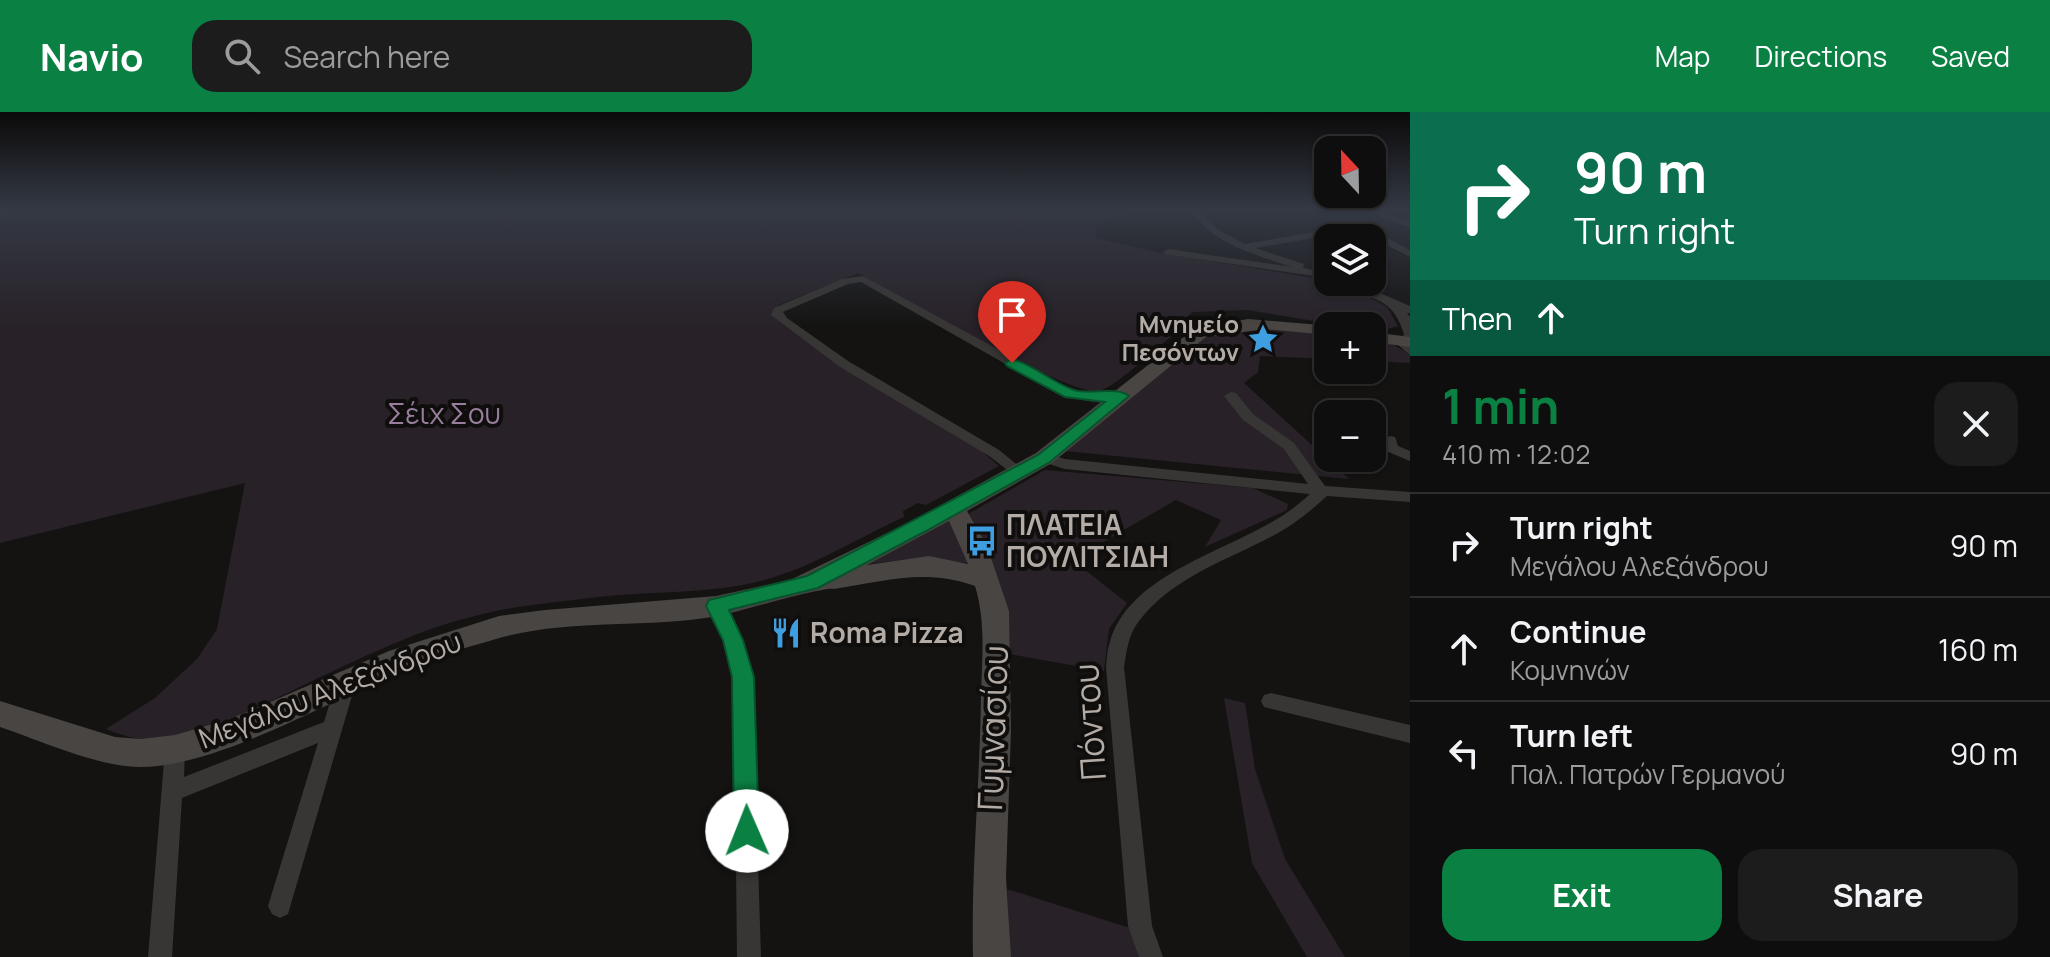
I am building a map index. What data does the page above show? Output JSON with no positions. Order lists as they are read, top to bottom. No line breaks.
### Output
{"streets":{"main road":["Μεγάλου Αλεξάνδρου","Γυμνασίου"],"street":["Πόντου"]},"crossings":[["Μεγάλου Αλεξάνδρου","Γυμνασίου"]],"parks":["Σέιχ Σου"],"places":{"place":["Μνημείο Πεσόντων"],"bus stop":["ΠΛΑΤΕΙΑ ΠΟΥΛΙΤΣΙΔΗ"],"restaurant":["Roma Pizza"]},"north":"top","page":{"header":"Navio","search":"Search here","nav":["Map","Directions","Saved"],"turn":["90 m","Turn right"],"map_buttons":["+","−"],"then":"Then","heading":["1 min","410 m · 12:02"],"list":[{"name":"Turn right","note":"Μεγάλου Αλεξάνδρου","value":"90 m"},{"name":"Continue","note":"Κομνηνών","value":"160 m"},{"name":"Turn left","note":"Παλ. Πατρών Γερμανού","value":"90 m"}],"buttons":["Exit","Share"]}}
